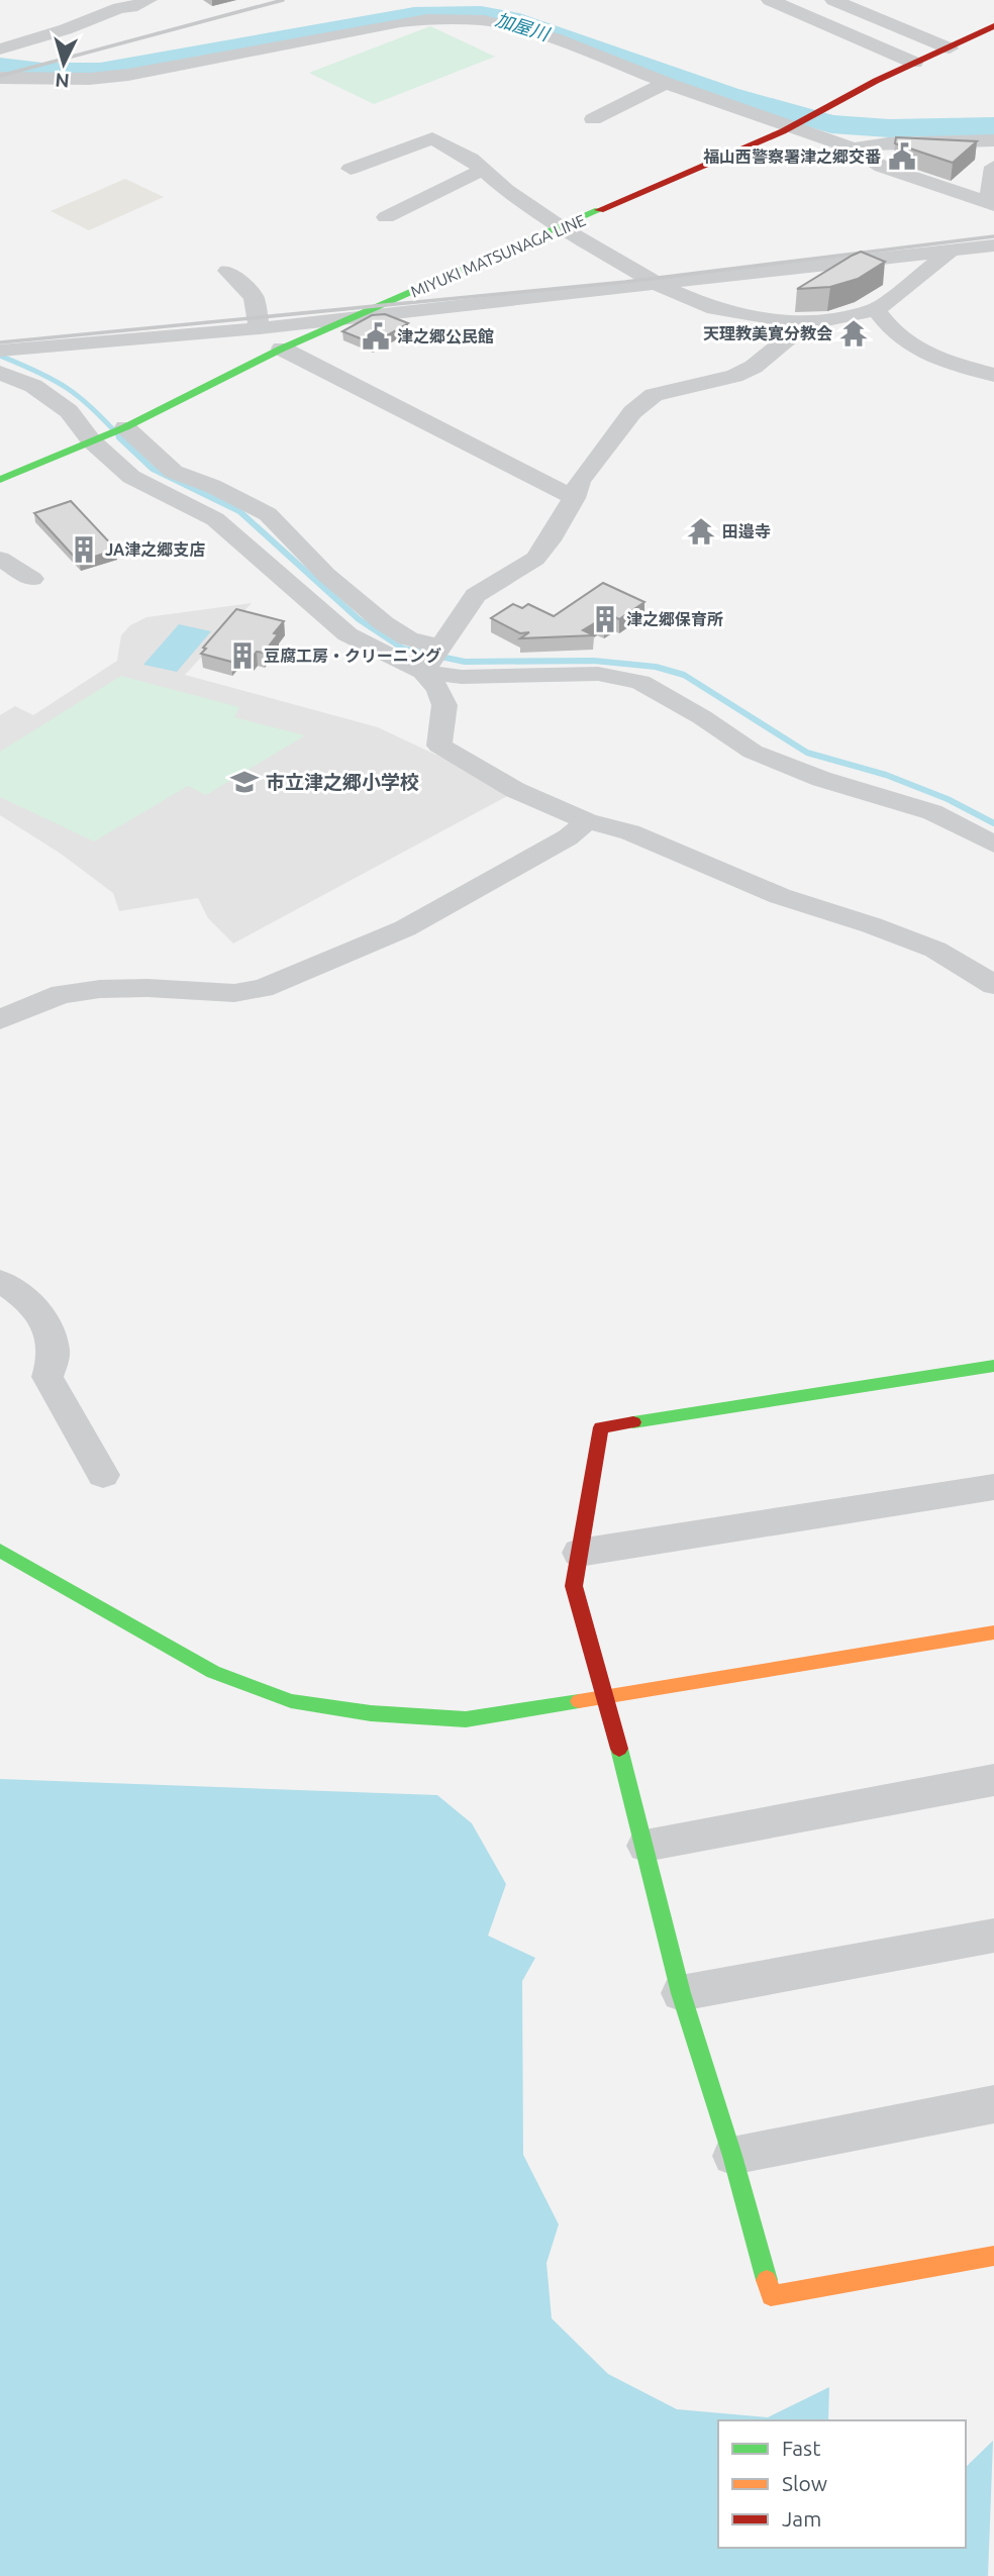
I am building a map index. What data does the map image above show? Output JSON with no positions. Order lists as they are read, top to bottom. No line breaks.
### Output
{"streets":{"street":["MIYUKI MATSUNAGA LINE"]},"water":["加屋川"],"places":{"public building":["福山西警察署津之郷交番","津之郷公民館"],"temple":["天理教美寛分教会","田邉寺"],"building":["JA津之郷支店","津之郷保育所","豆腐工房・クリーニング"],"school or university":["市立津之郷小学校"]},"legend":["Fast","Slow","Jam"],"north":"bottom"}
